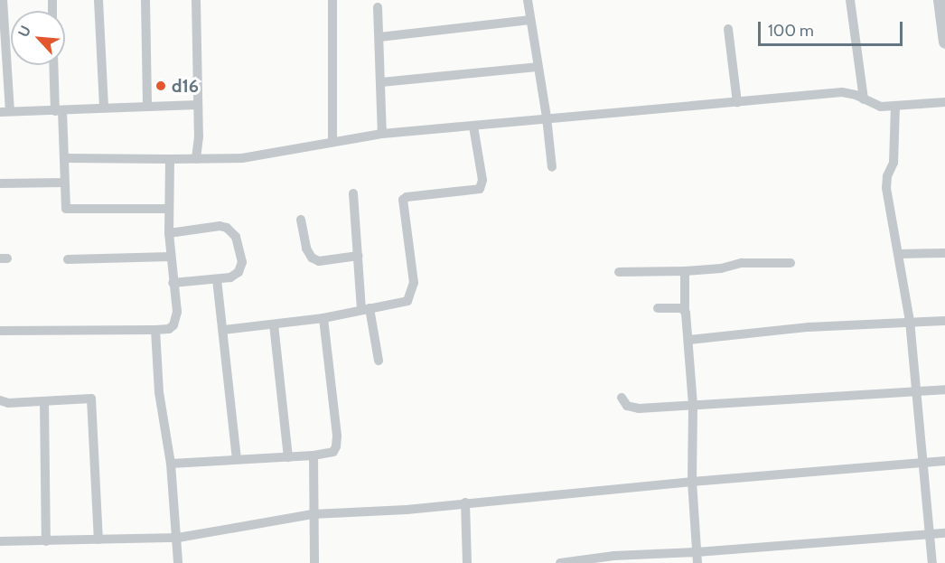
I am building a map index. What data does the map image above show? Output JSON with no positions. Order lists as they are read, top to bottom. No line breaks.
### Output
{"places":["d16"],"scale_bar":"100 m","north":"top left"}
